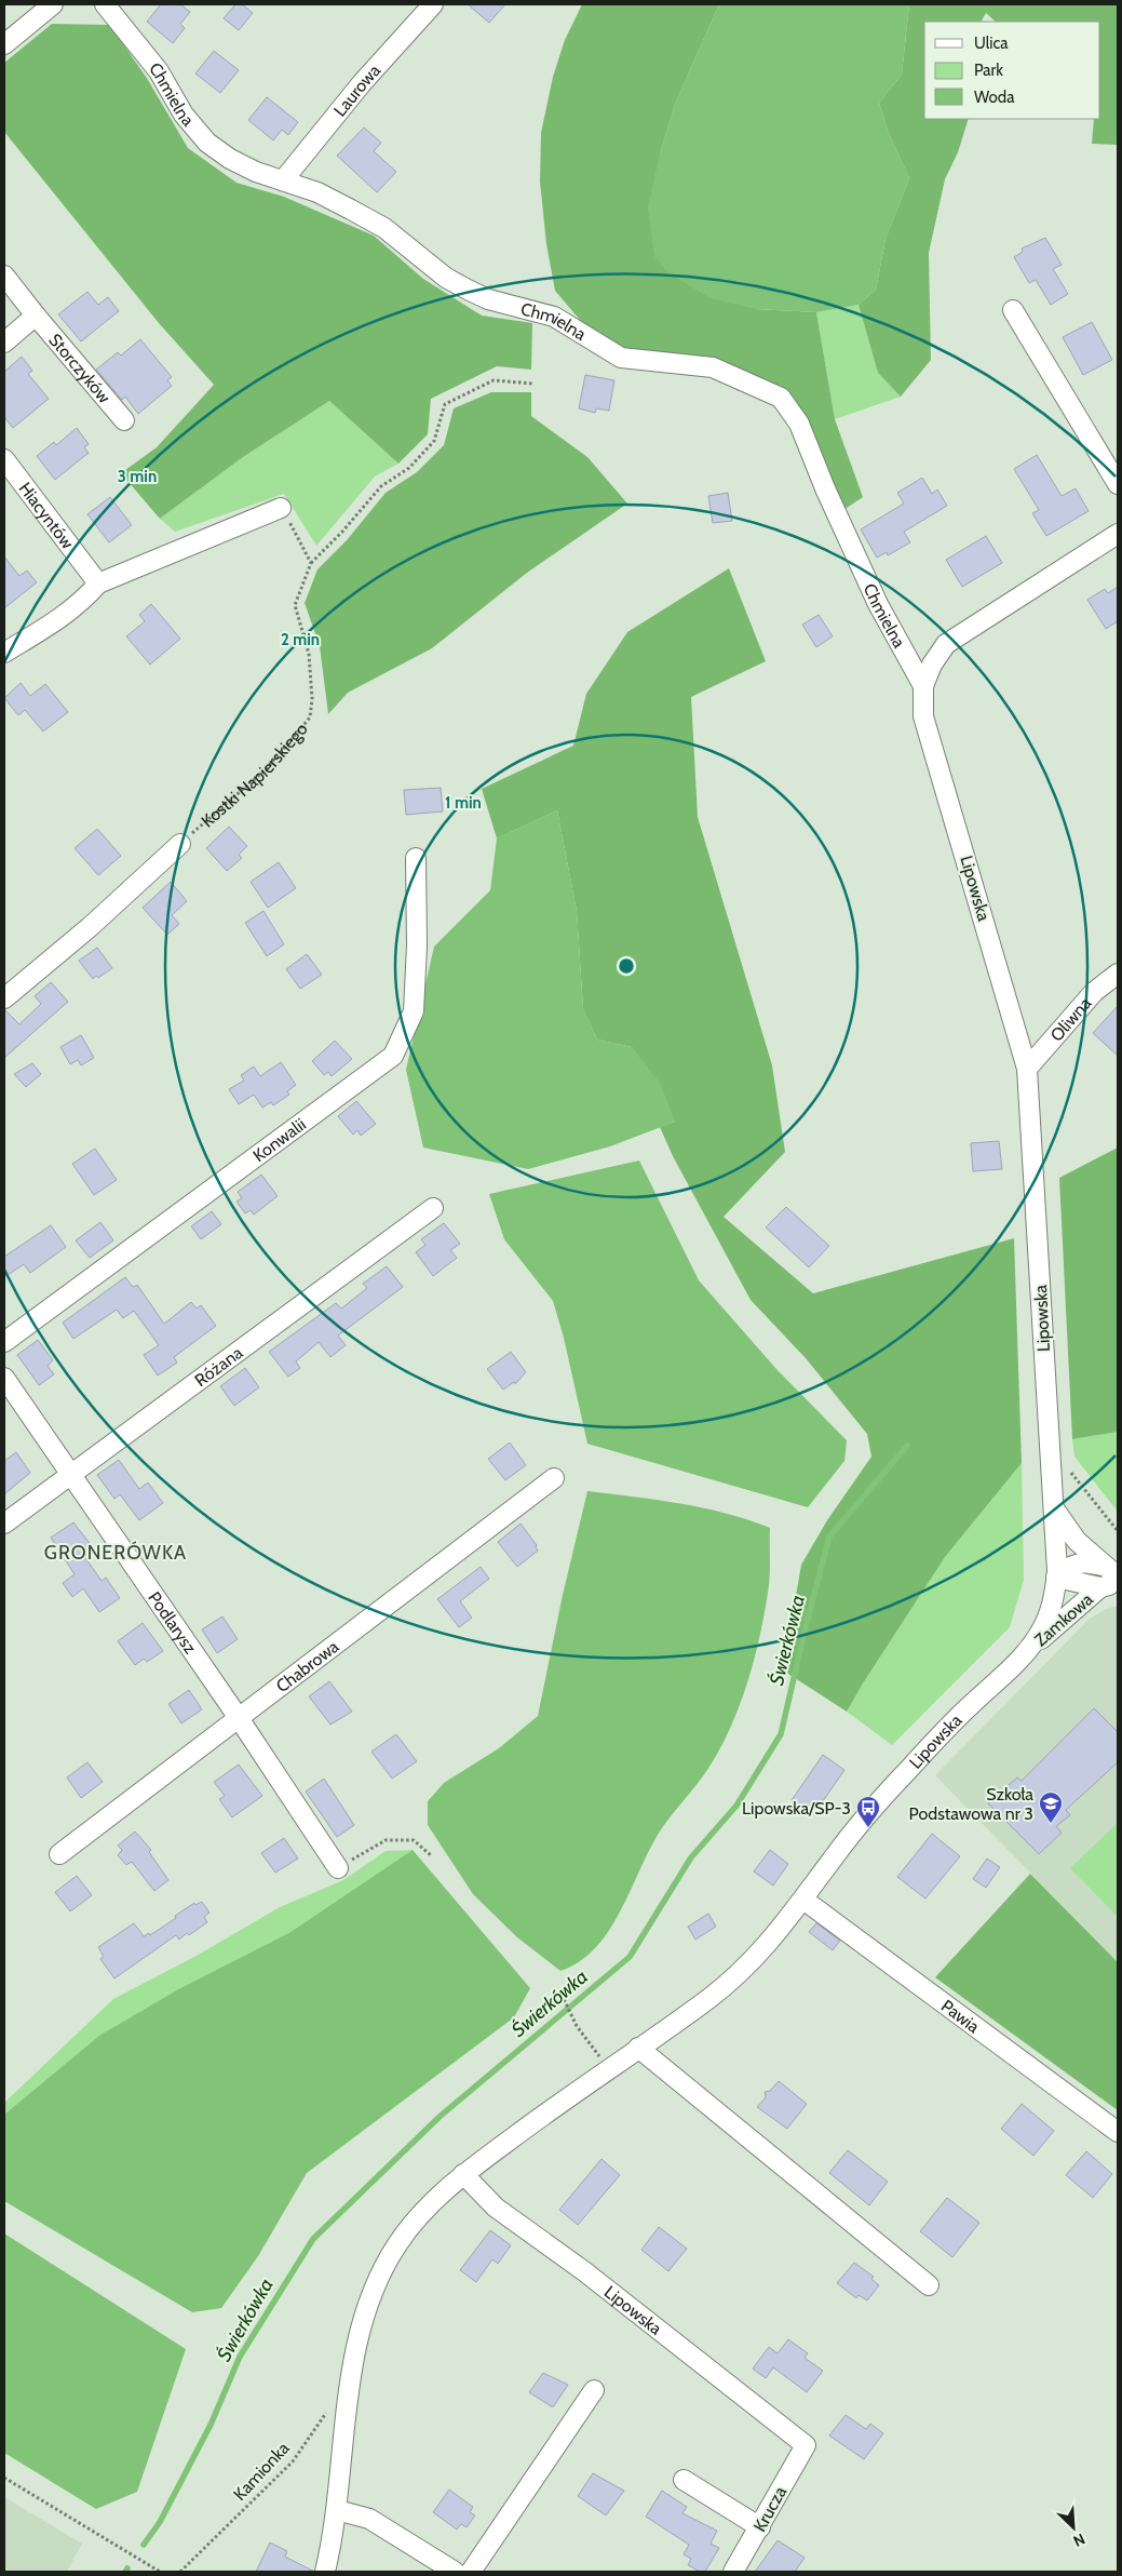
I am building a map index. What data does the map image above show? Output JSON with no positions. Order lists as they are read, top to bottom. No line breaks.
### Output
{"streets":{"street":["Laurowa","Chmielna","Storczyków","Hiacyntów","Lipowska","Oliwna","Konwalii","Różana","Zamkowa","Podlarysz","Chabrowa","Pawia","Krucza"],"path":["Kostki Napierskiego","Kamionka"]},"crossings":[["Laurowa","Chmielna"],["Chmielna","Lipowska"],["Lipowska","Oliwna"],["Lipowska","Zamkowa"],["Lipowska","Pawia"],["Lipowska","Krucza"],["Różana","Podlarysz"],["Podlarysz","Chabrowa"]],"districts":["GRONERÓWKA"],"water":["Świerkówka"],"places":{"school or university":["Szkoła Podstawowa nr 3"],"bus stop":["Lipowska/SP-3"]},"legend":["Ulica","Park","Woda"],"north":"bottom right","rings":["3 min","2 min","1 min"]}
